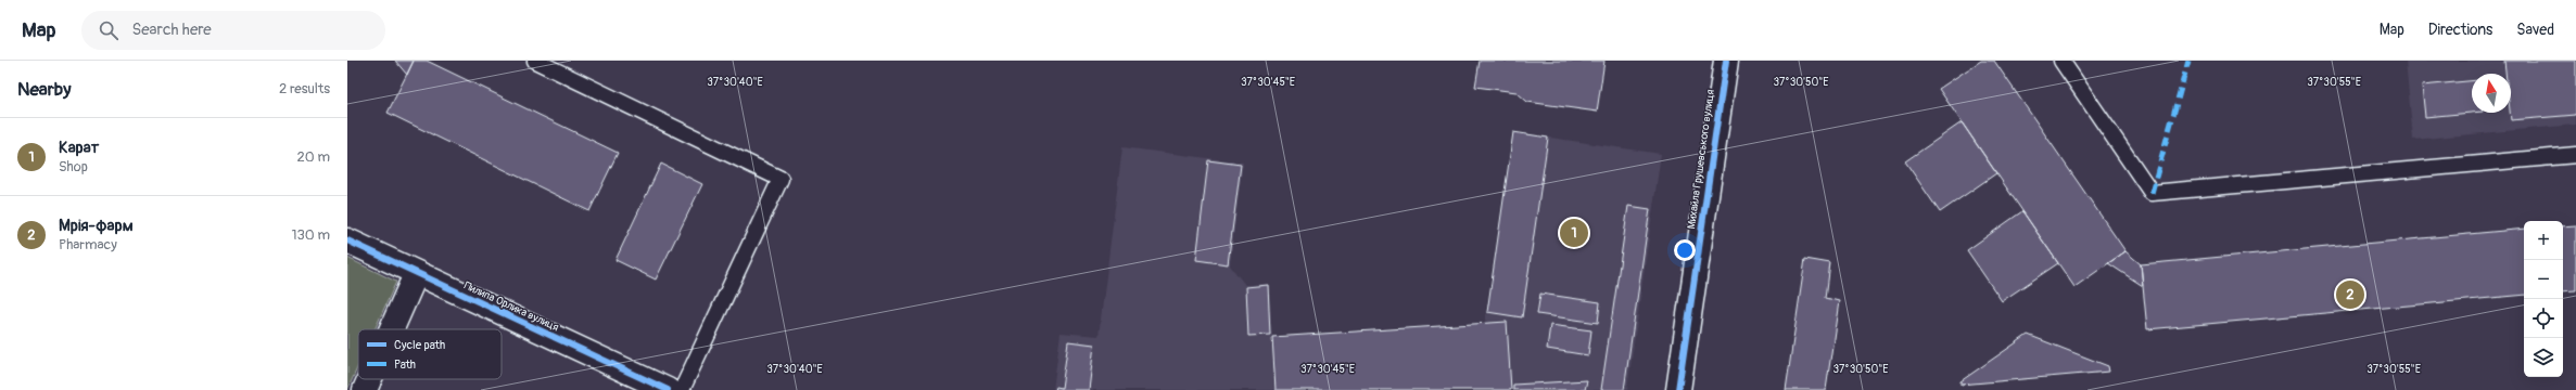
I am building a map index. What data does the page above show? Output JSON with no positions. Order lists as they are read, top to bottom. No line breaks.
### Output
{"streets":{"street":["Михайла Грушевського вулиця","Пилипа Орлика вулиця"]},"legend":["Cycle path","Path"],"north":"top","page":{"header":"Map","search":"Search here","nav":["Map","Directions","Saved"],"heading":["Nearby","2 results"],"list":[{"mark":"1","name":"Карат","note":"Shop","value":"20 m"},{"mark":"2","name":"Мрія-фарм","note":"Pharmacy","value":"130 m"}],"pins":["1","2"],"map_buttons":["+","−"]},"coordinates":["37°30'40\"E","37°30'45\"E","37°30'50\"E","37°30'55\"E"]}
